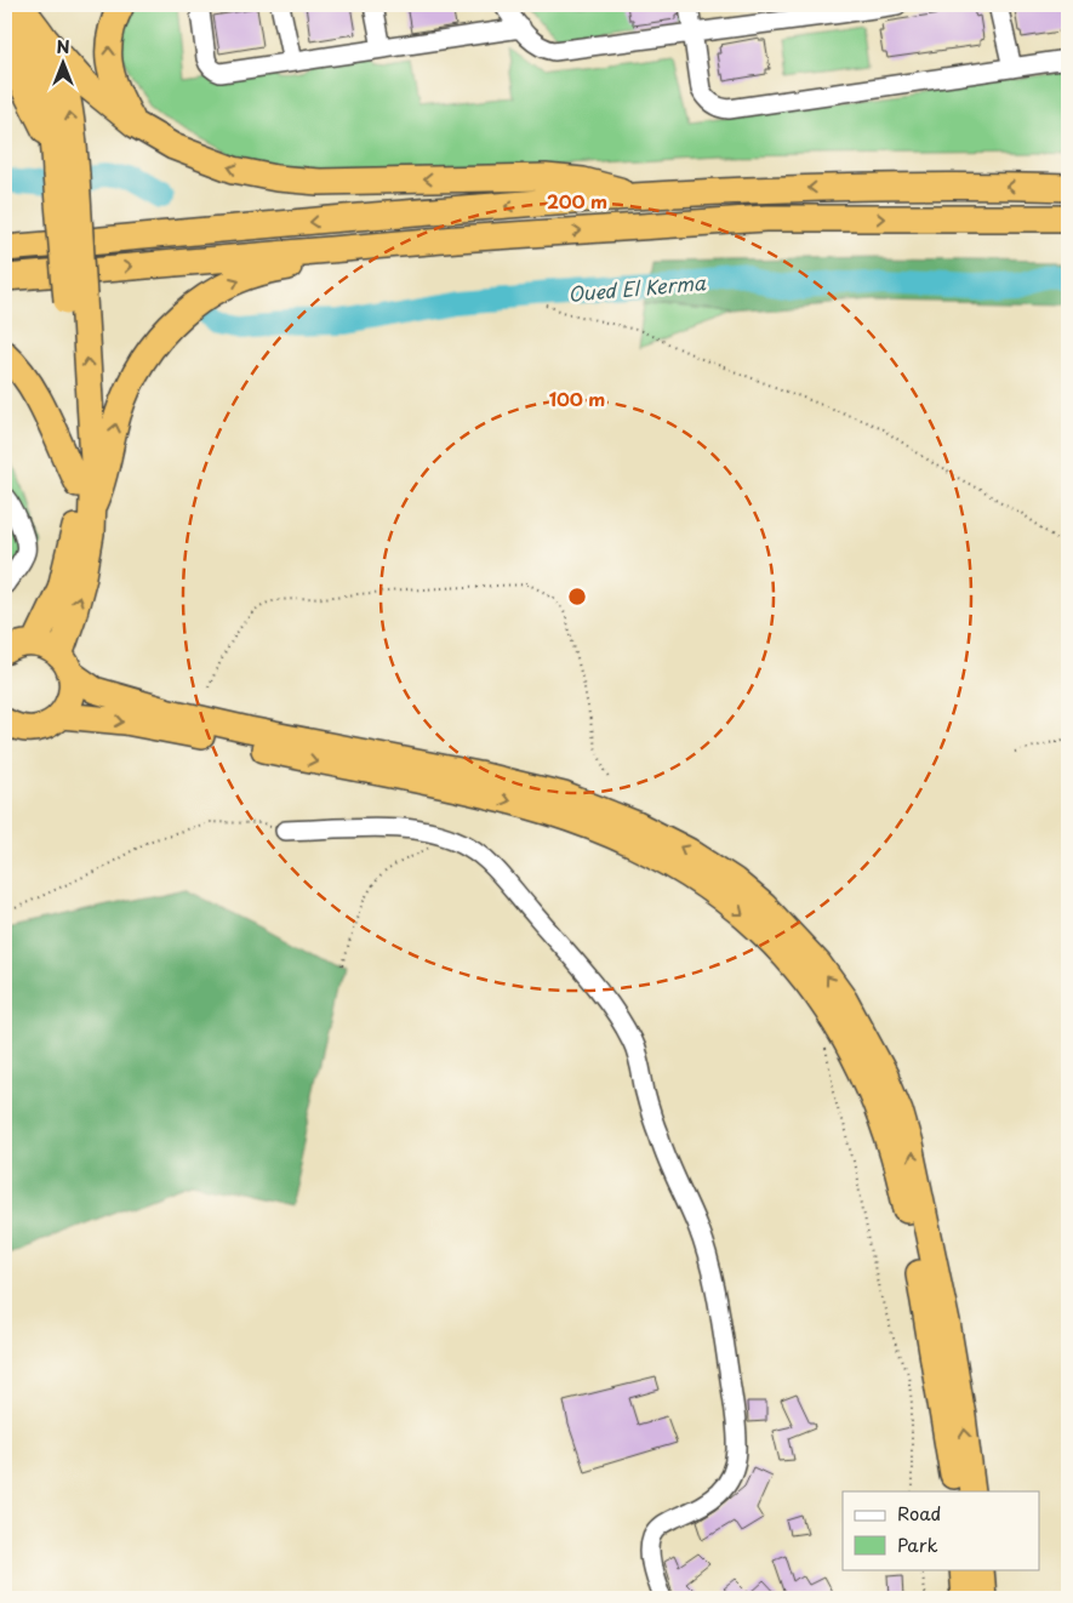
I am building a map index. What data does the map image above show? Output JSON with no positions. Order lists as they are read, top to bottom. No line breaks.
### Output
{"water":["Oued El Kerma"],"legend":["Road","Park"],"north":"top","rings":["200 m","100 m"]}
